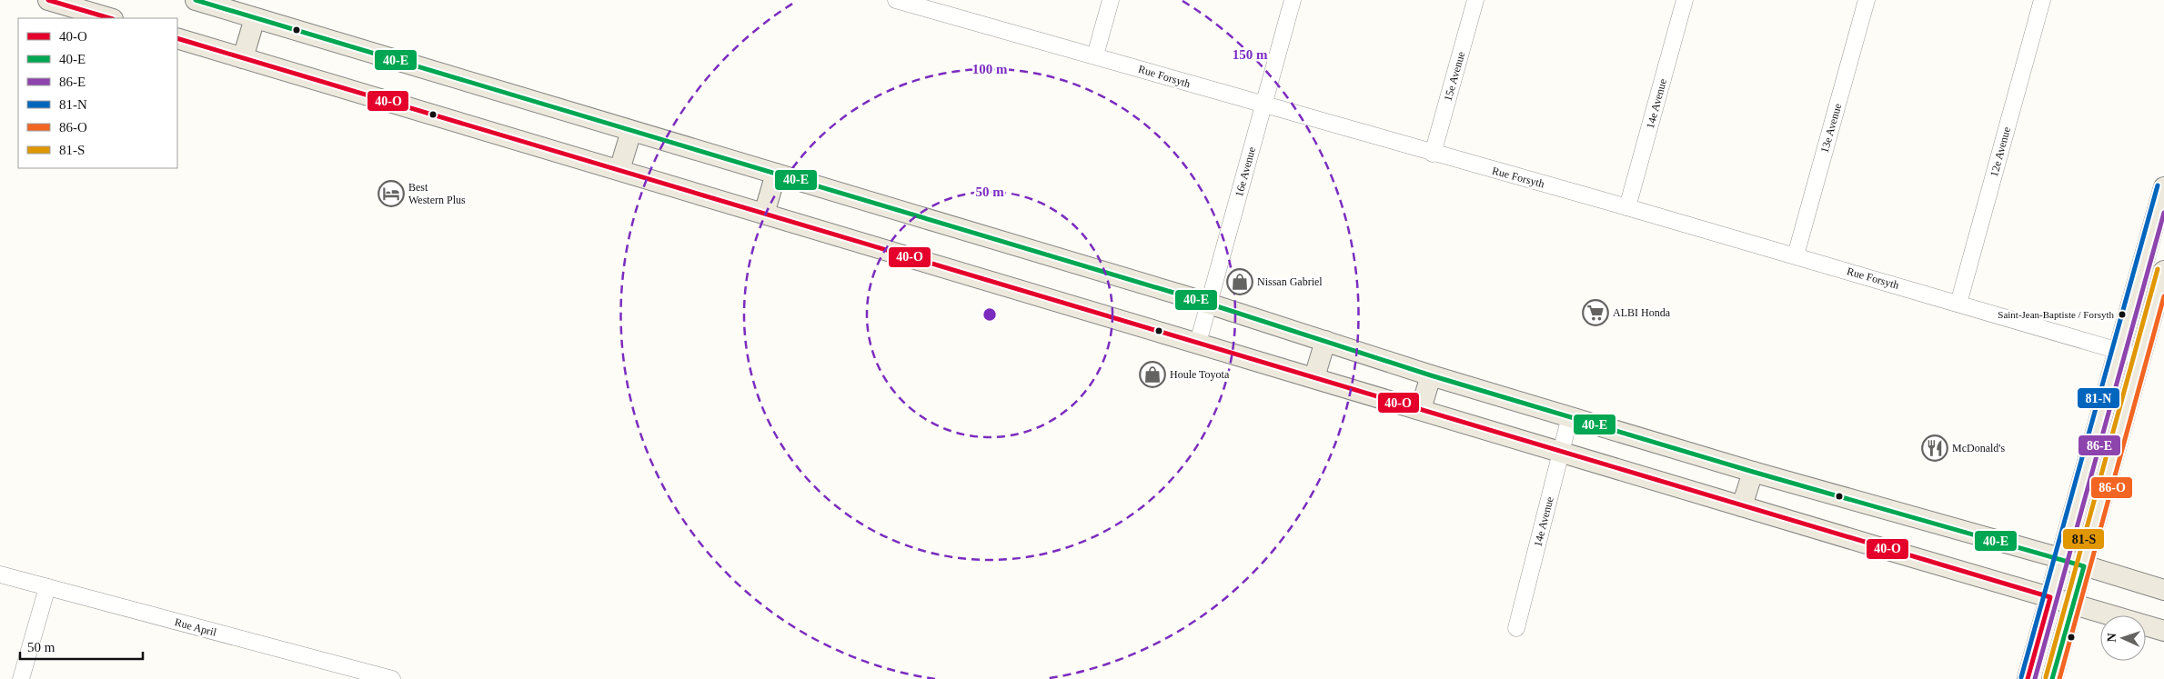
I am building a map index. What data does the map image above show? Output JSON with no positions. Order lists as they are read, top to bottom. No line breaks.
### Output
{"streets":{"street":["Rue Forsyth","15e Avenue","14e Avenue","13e Avenue","12e Avenue","16e Avenue","Rue April"]},"crossings":[["Rue Forsyth","15e Avenue"],["Rue Forsyth","14e Avenue"],["Rue Forsyth","13e Avenue"],["Rue Forsyth","12e Avenue"],["Rue Forsyth","16e Avenue"]],"places":{"hotel":["Best Western Plus"],"shop":["Nissan Gabriel","Houle Toyota"],"supermarket":["ALBI Honda"],"other":["Saint-Jean-Baptiste / Forsyth"],"restaurant":["McDonald's"]},"lines":["transit line 40-O","transit line 40-E","transit line 81-N","transit line 86-E","transit line 81-S","transit line 86-O"],"legend":["40-O","40-E","86-E","81-N","86-O","81-S"],"scale_bar":"50 m","north":"left","rings":["150 m","100 m","50 m"]}
